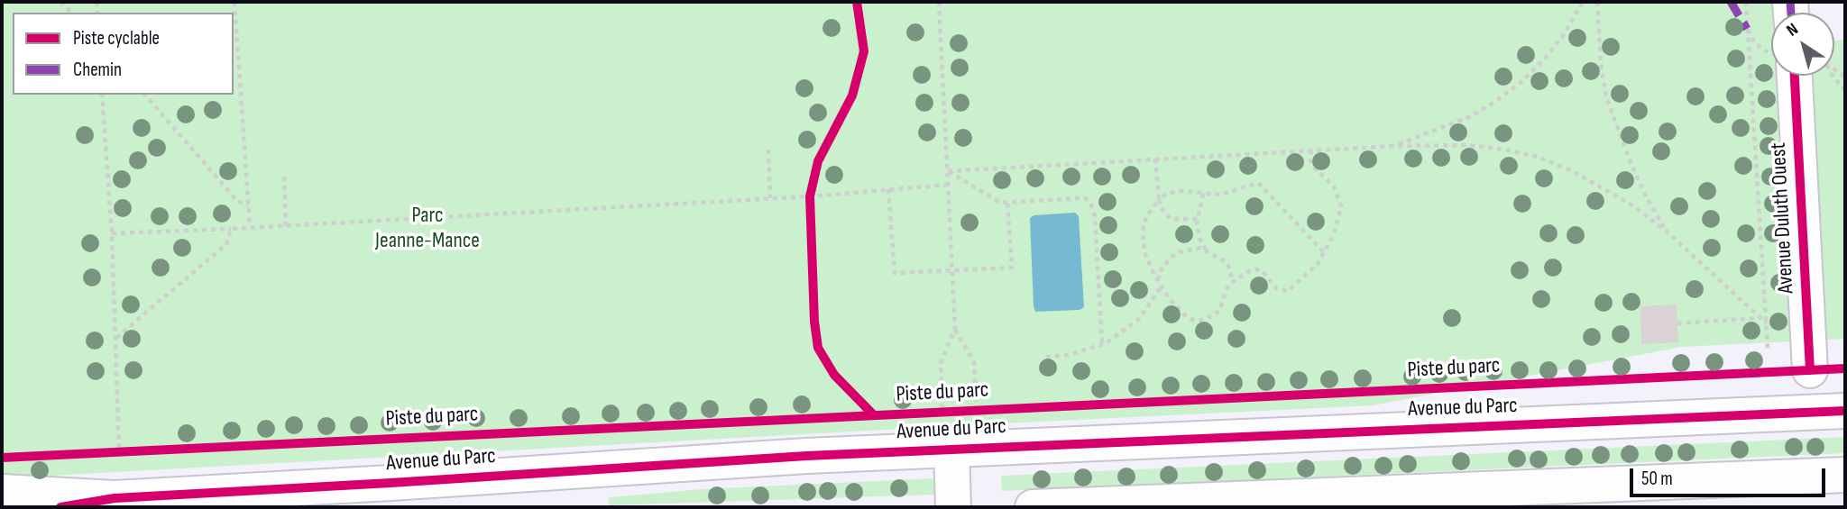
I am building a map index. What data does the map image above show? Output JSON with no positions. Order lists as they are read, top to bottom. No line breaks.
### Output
{"streets":{"main road":["Avenue Duluth Ouest","Avenue du Parc"],"cycle path":["Piste du parc"]},"parks":["Parc Jeanne-Mance"],"legend":["Piste cyclable","Chemin"],"scale_bar":"50 m","north":"top left"}
